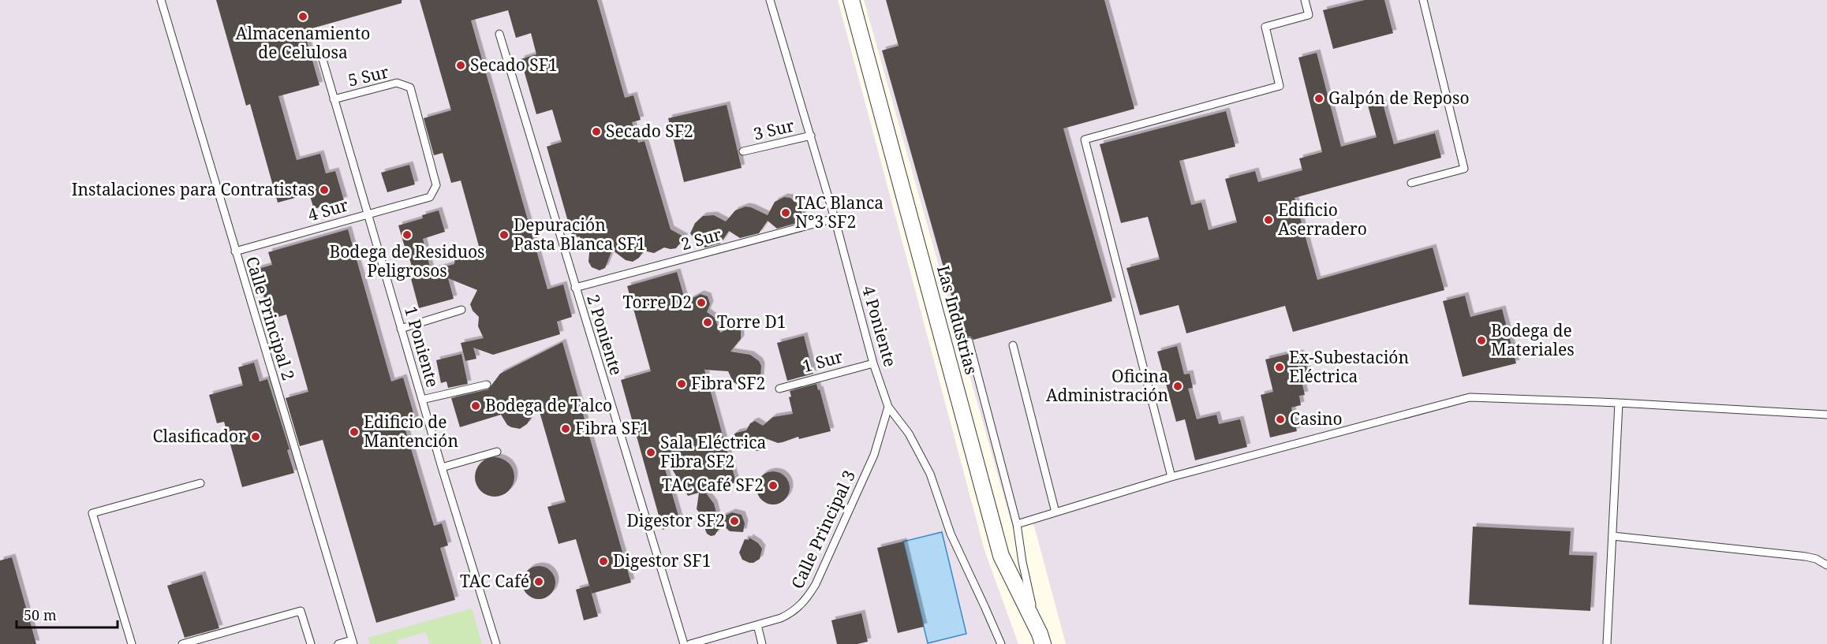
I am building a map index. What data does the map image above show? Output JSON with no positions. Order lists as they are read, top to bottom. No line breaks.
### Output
{"streets":{"street":["Las Industrias"],"lane":["5 Sur","3 Sur","4 Sur","2 Sur","Calle Principal 2","4 Poniente","2 Poniente","1 Poniente","1 Sur","Calle Principal 3"]},"crossings":[["5 Sur","4 Sur"],["5 Sur","1 Poniente"],["3 Sur","4 Poniente"],["4 Sur","Calle Principal 2"],["4 Sur","1 Poniente"],["2 Sur","4 Poniente"],["2 Sur","2 Poniente"],["4 Poniente","1 Sur"],["4 Poniente","Calle Principal 3"]],"places":["Almacenamiento de Celulosa","Secado SF1","Galpón de Reposo","Secado SF2","Instalaciones para Contratistas","TAC Blanca N°3 SF2","Edificio Aserradero","Bodega de Residuos Peligrosos","Depuración Pasta Blanca SF1","Torre D2","Torre D1","Bodega de Materiales","Ex-Subestación Eléctrica","Fibra SF2","Oficina Administración","Bodega de Talco","Casino","Fibra SF1","Edificio de Mantención","Clasificador","Sala Eléctrica Fibra SF2","TAC Café SF2","Digestor SF2","Digestor SF1","TAC Café"],"scale_bar":"50 m"}
